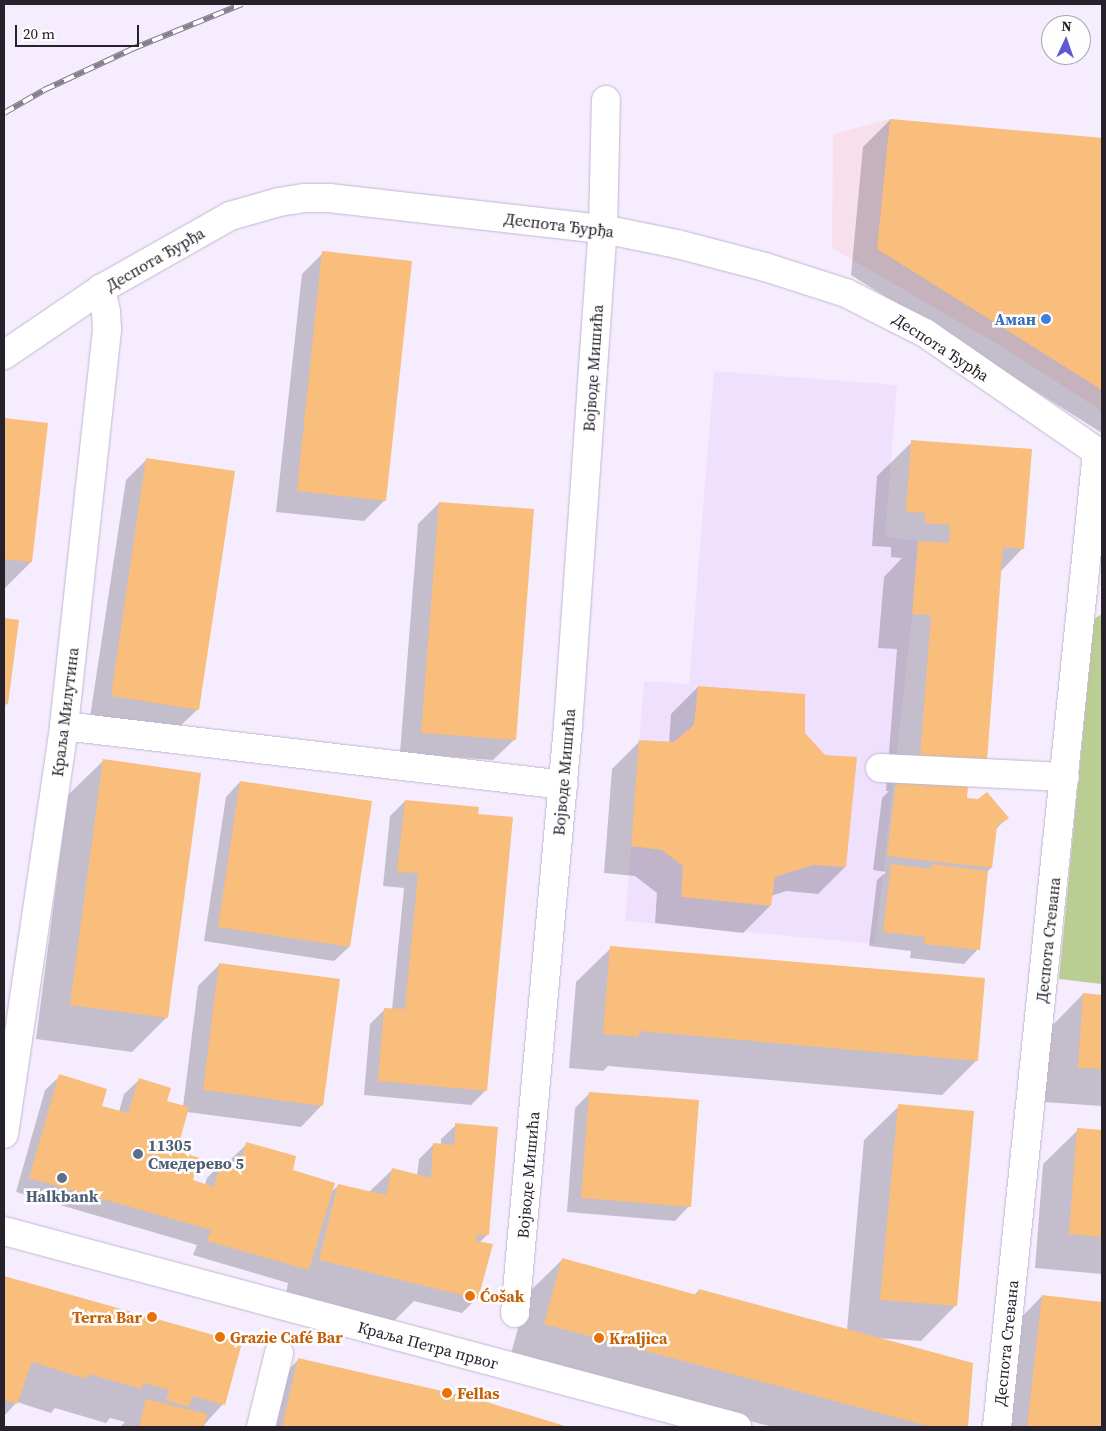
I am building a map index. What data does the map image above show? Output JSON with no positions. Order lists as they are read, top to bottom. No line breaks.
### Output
{"streets":{"street":["Деспота Ђурђа","Војводе Мишића","Краља Милутина","Деспота Стевана","Краља Петра првог"]},"crossings":[["Деспота Ђурђа","Војводе Мишића"],["Деспота Ђурђа","Краља Милутина"],["Деспота Ђурђа","Деспота Стевана"]],"places":["Аман","11305 Смедерево 5","Halkbank","Ćošak","Terra Bar","Grazie Café Bar","Kraljica","Fellas"],"scale_bar":"20 m","north":"top"}
